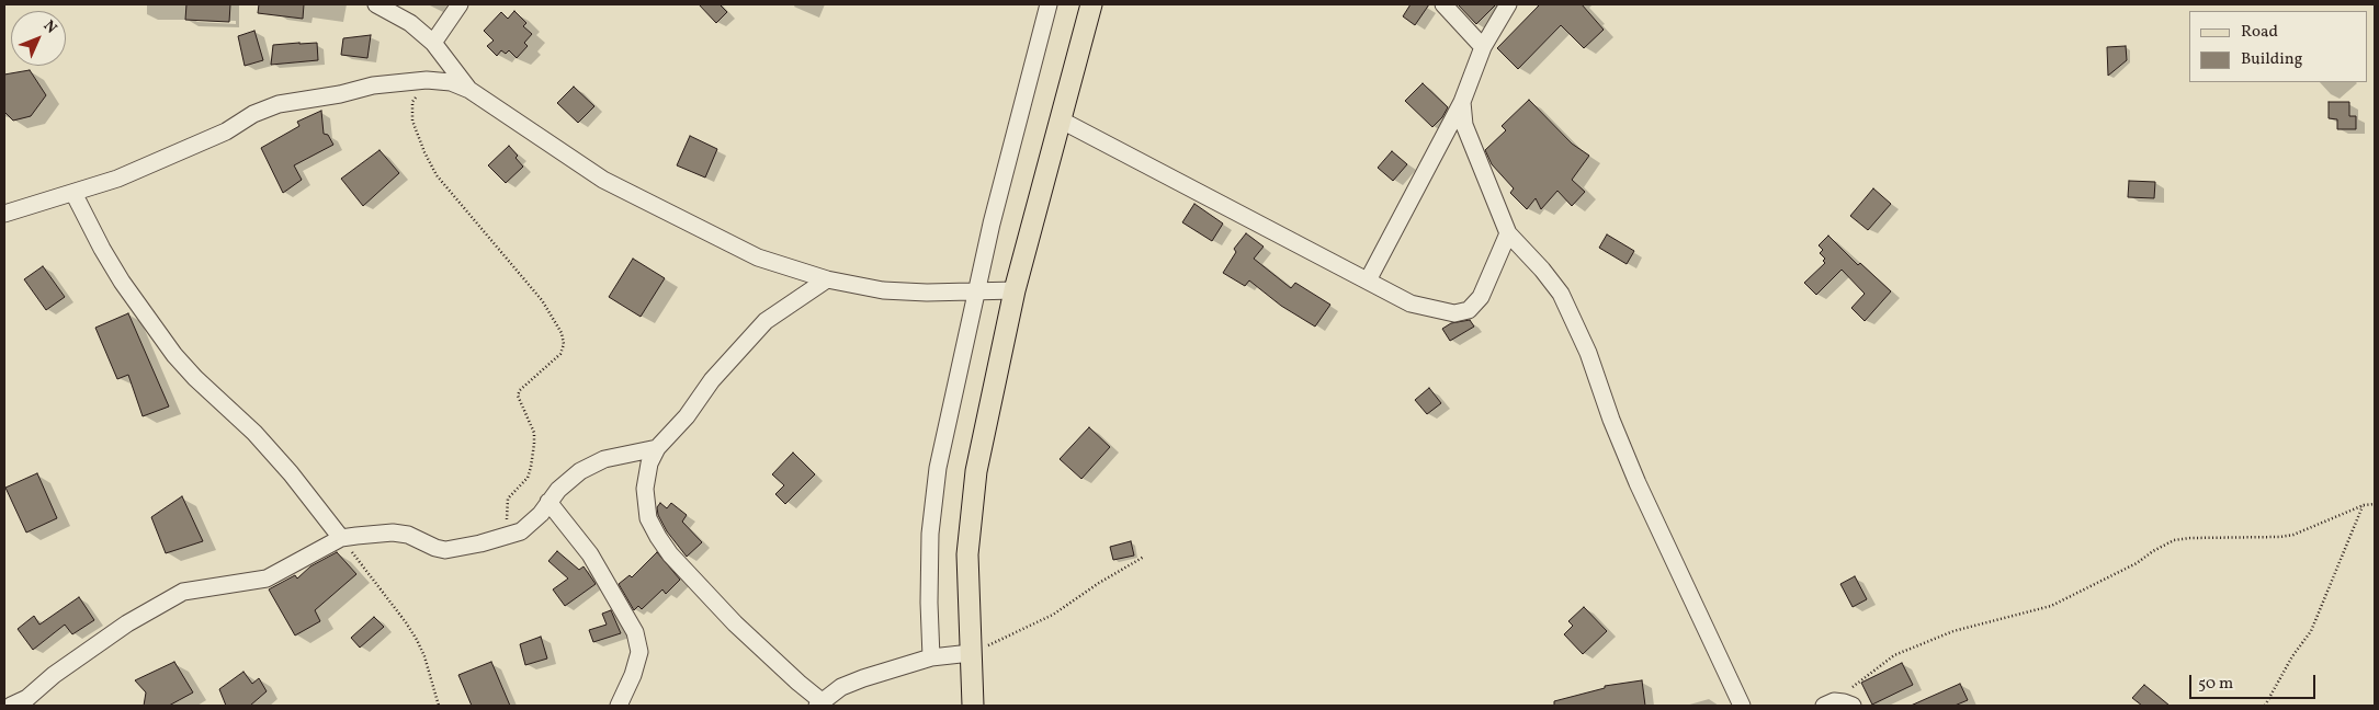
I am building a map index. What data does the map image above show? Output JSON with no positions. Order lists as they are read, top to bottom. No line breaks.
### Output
{"legend":["Road","Building"],"scale_bar":"50 m","north":"top right"}
